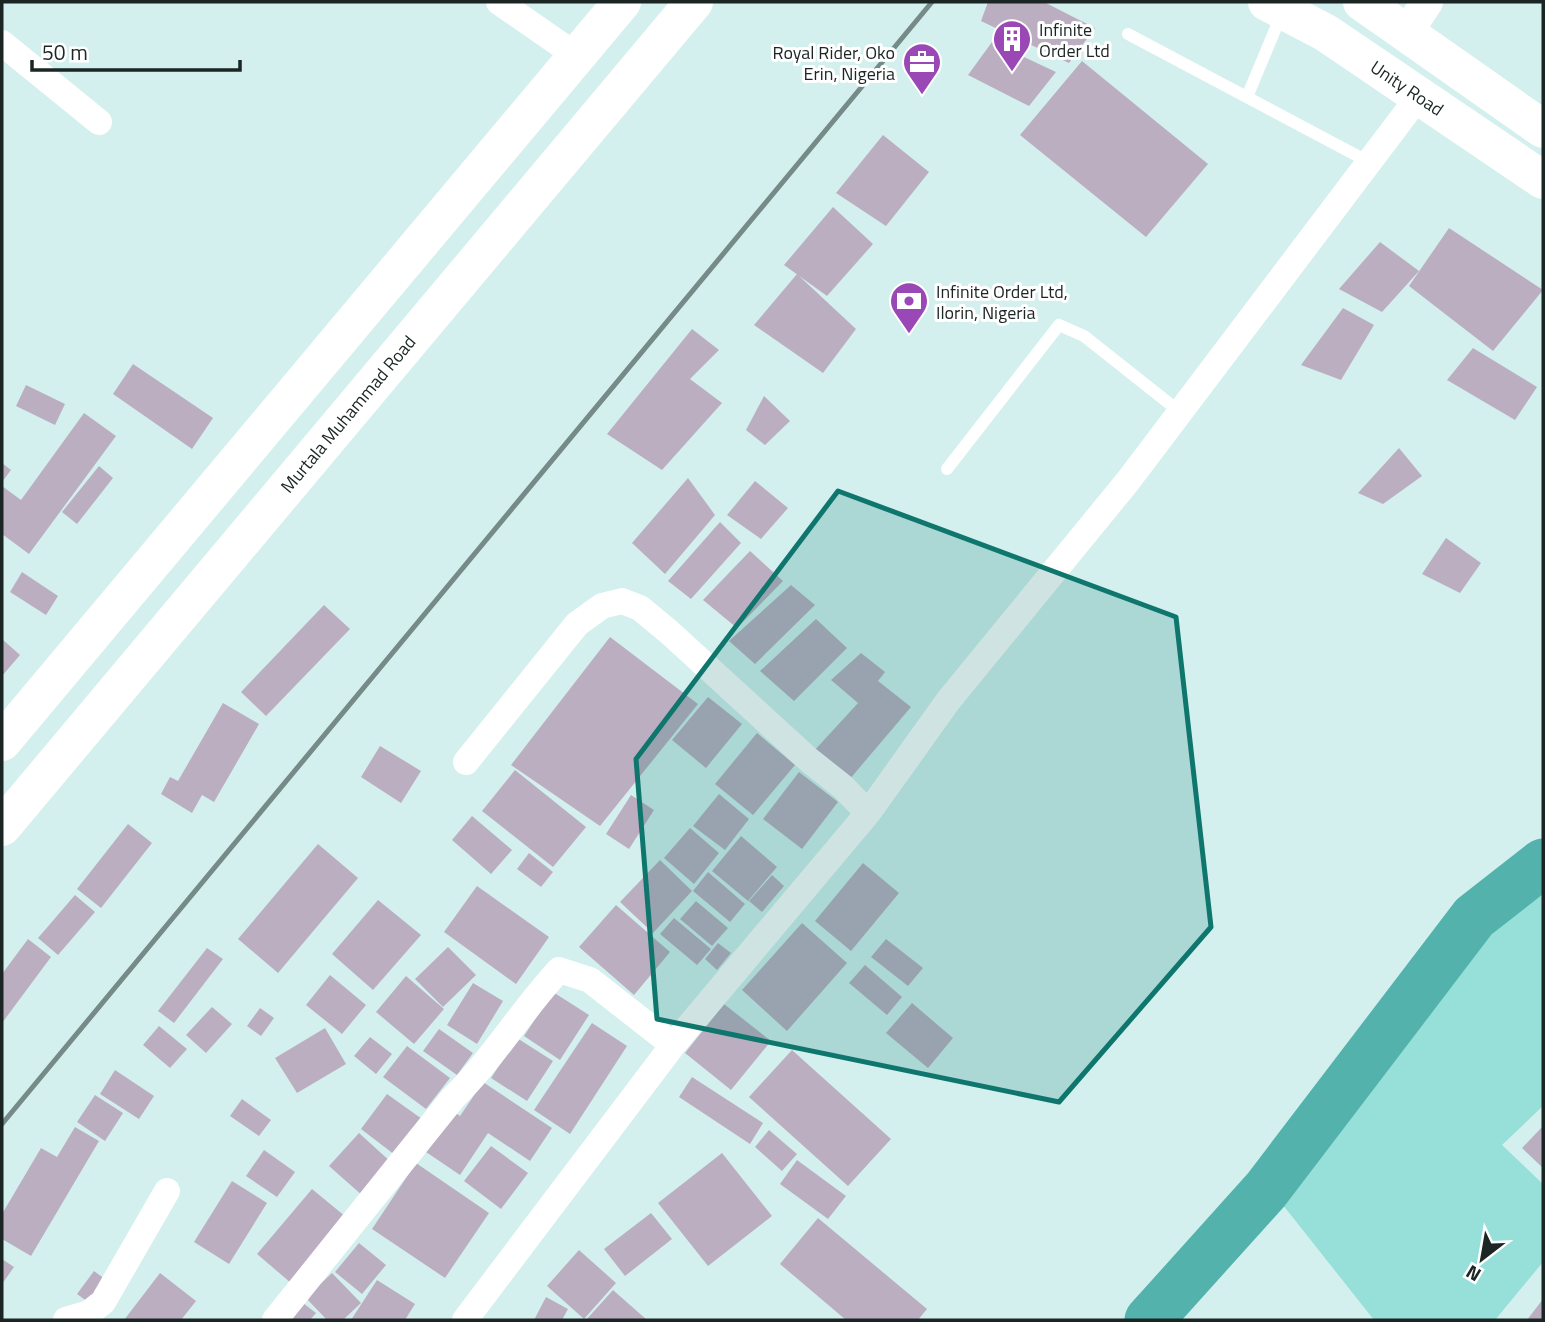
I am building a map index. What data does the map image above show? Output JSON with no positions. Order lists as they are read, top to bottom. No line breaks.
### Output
{"streets":{"main road":["Unity Road","Murtala Muhammad Road"]},"places":{"building":["Infinite Order Ltd"],"office":["Royal Rider, Oko Erin, Nigeria"],"bank":["Infinite Order Ltd, Ilorin, Nigeria"]},"scale_bar":"50 m","north":"bottom left"}
